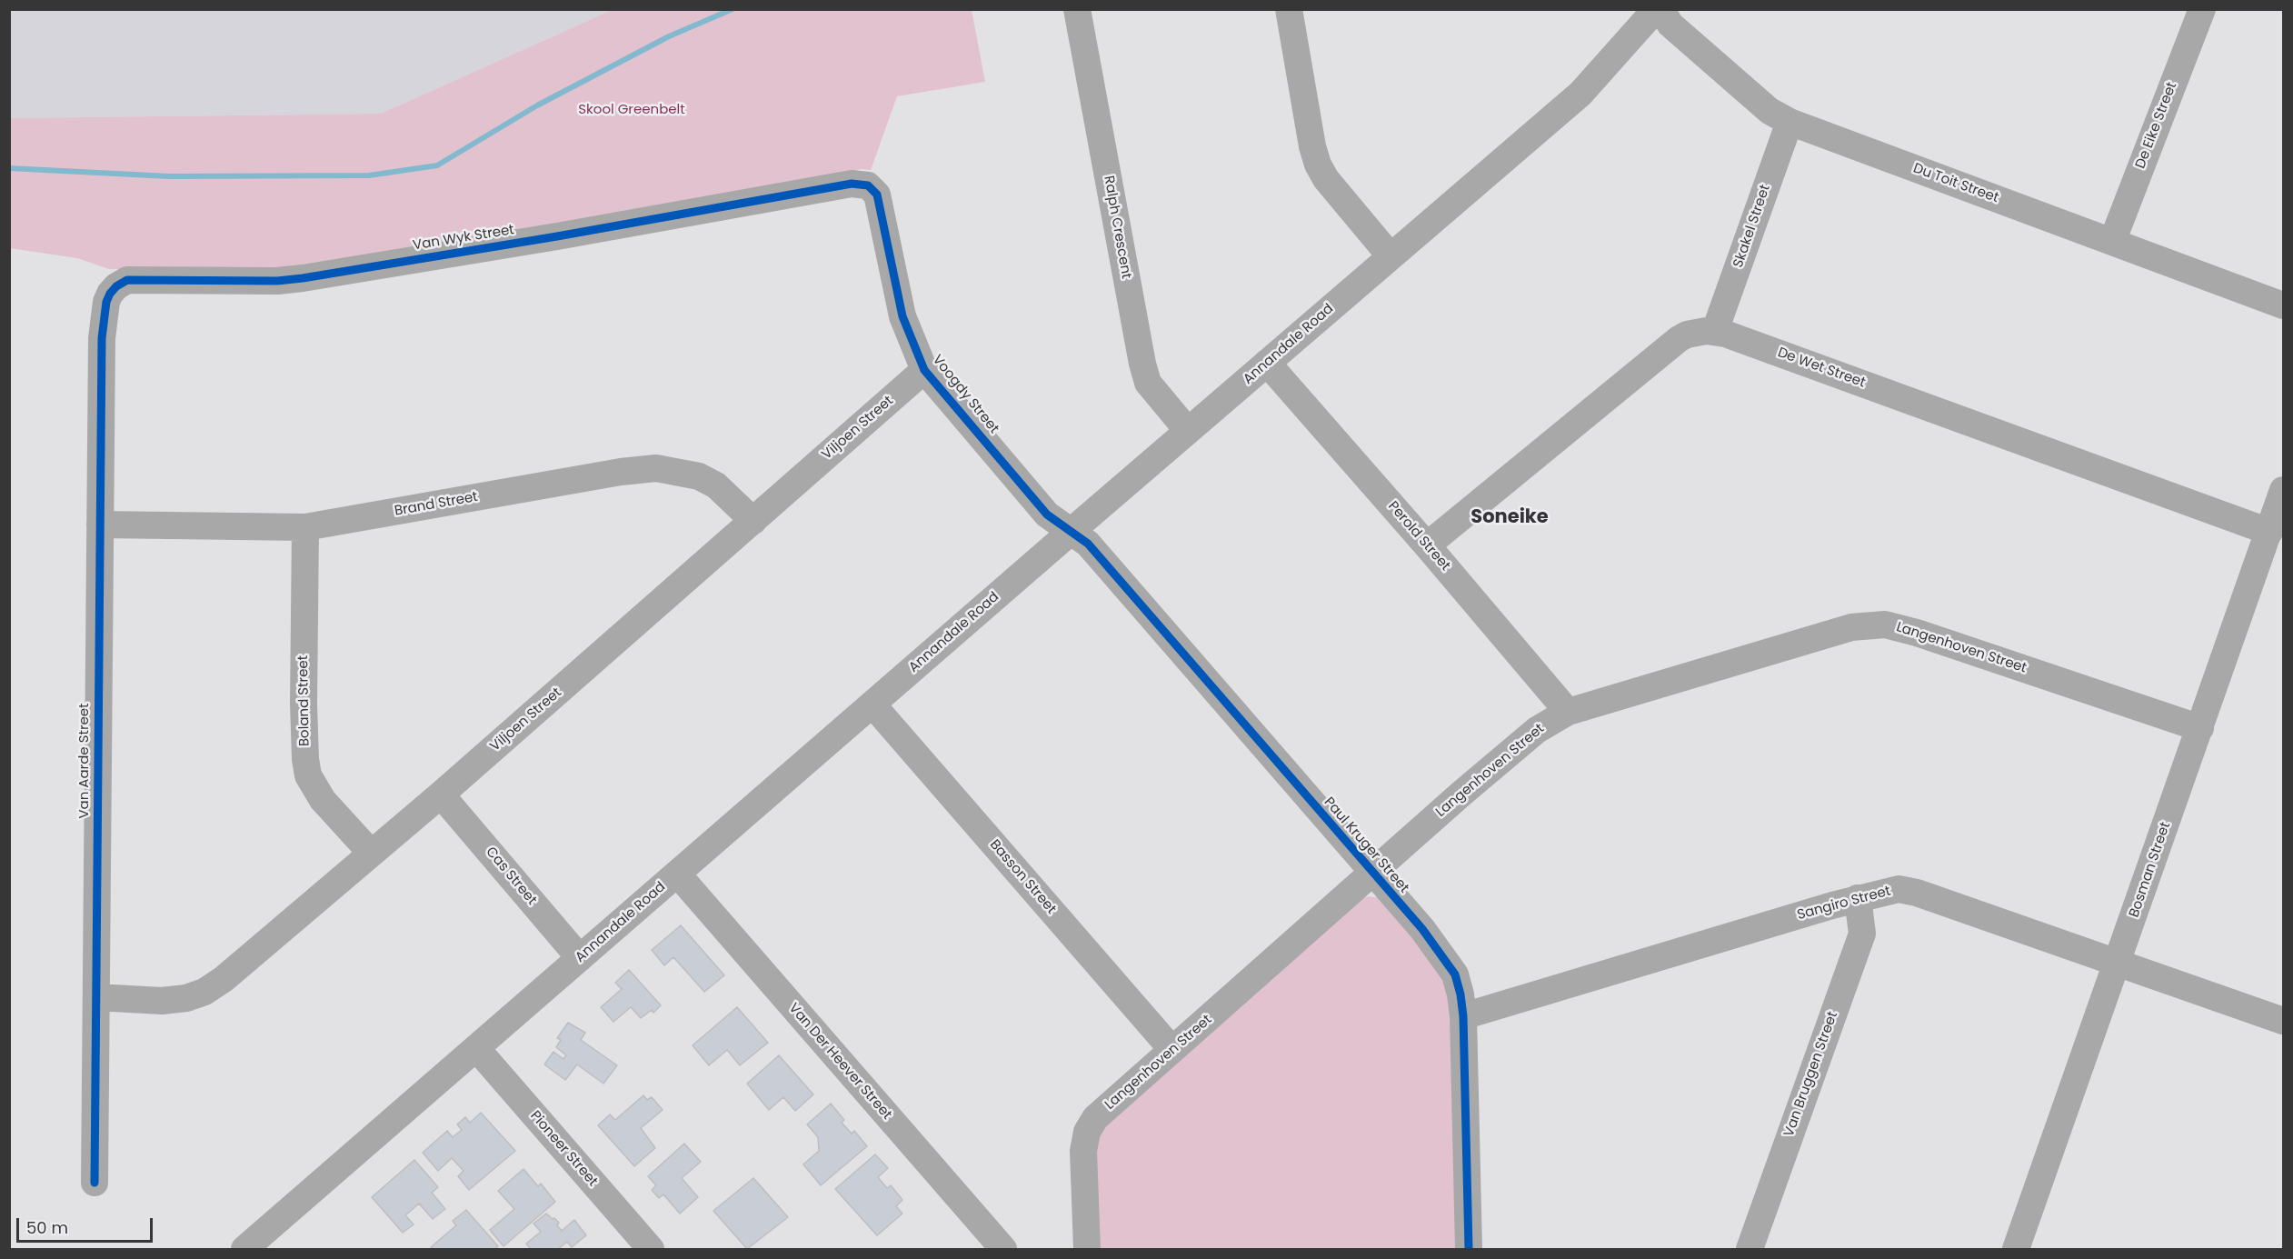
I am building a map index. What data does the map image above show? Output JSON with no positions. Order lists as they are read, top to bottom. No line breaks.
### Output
{"streets":{"street":["De Eike Street","Du Toit Street","Skakel Street","Ralph Crescent","Van Wyk Street","Annandale Road","De Wet Street","Voogdy Street","Viljoen Street","Brand Street","Perold Street","Langenhoven Street","Boland Street","Van Aarde Street","Paul Kruger Street","Bosman Street","Cas Street","Basson Street","Sangiro Street","Van Der Heever Street","Van Bruggen Street","Pioneer Street"]},"crossings":[["De Eike Street","Du Toit Street"],["Du Toit Street","Skakel Street"],["Skakel Street","De Wet Street"],["Ralph Crescent","Annandale Road"],["Van Wyk Street","Voogdy Street"],["Van Wyk Street","Van Aarde Street"],["Annandale Road","Voogdy Street"],["Annandale Road","Perold Street"],["Annandale Road","Paul Kruger Street"],["Annandale Road","Cas Street"],["Annandale Road","Basson Street"],["Annandale Road","Van Der Heever Street"],["Annandale Road","Pioneer Street"],["De Wet Street","Perold Street"],["De Wet Street","Bosman Street"],["Voogdy Street","Viljoen Street"],["Voogdy Street","Paul Kruger Street"],["Viljoen Street","Brand Street"],["Viljoen Street","Boland Street"],["Viljoen Street","Van Aarde Street"],["Viljoen Street","Cas Street"],["Brand Street","Boland Street"],["Brand Street","Van Aarde Street"],["Perold Street","Langenhoven Street"],["Langenhoven Street","Paul Kruger Street"],["Langenhoven Street","Bosman Street"],["Langenhoven Street","Basson Street"],["Paul Kruger Street","Sangiro Street"],["Bosman Street","Sangiro Street"],["Sangiro Street","Van Bruggen Street"]],"districts":["Soneike"],"parks":["Skool Greenbelt"],"scale_bar":"50 m"}
